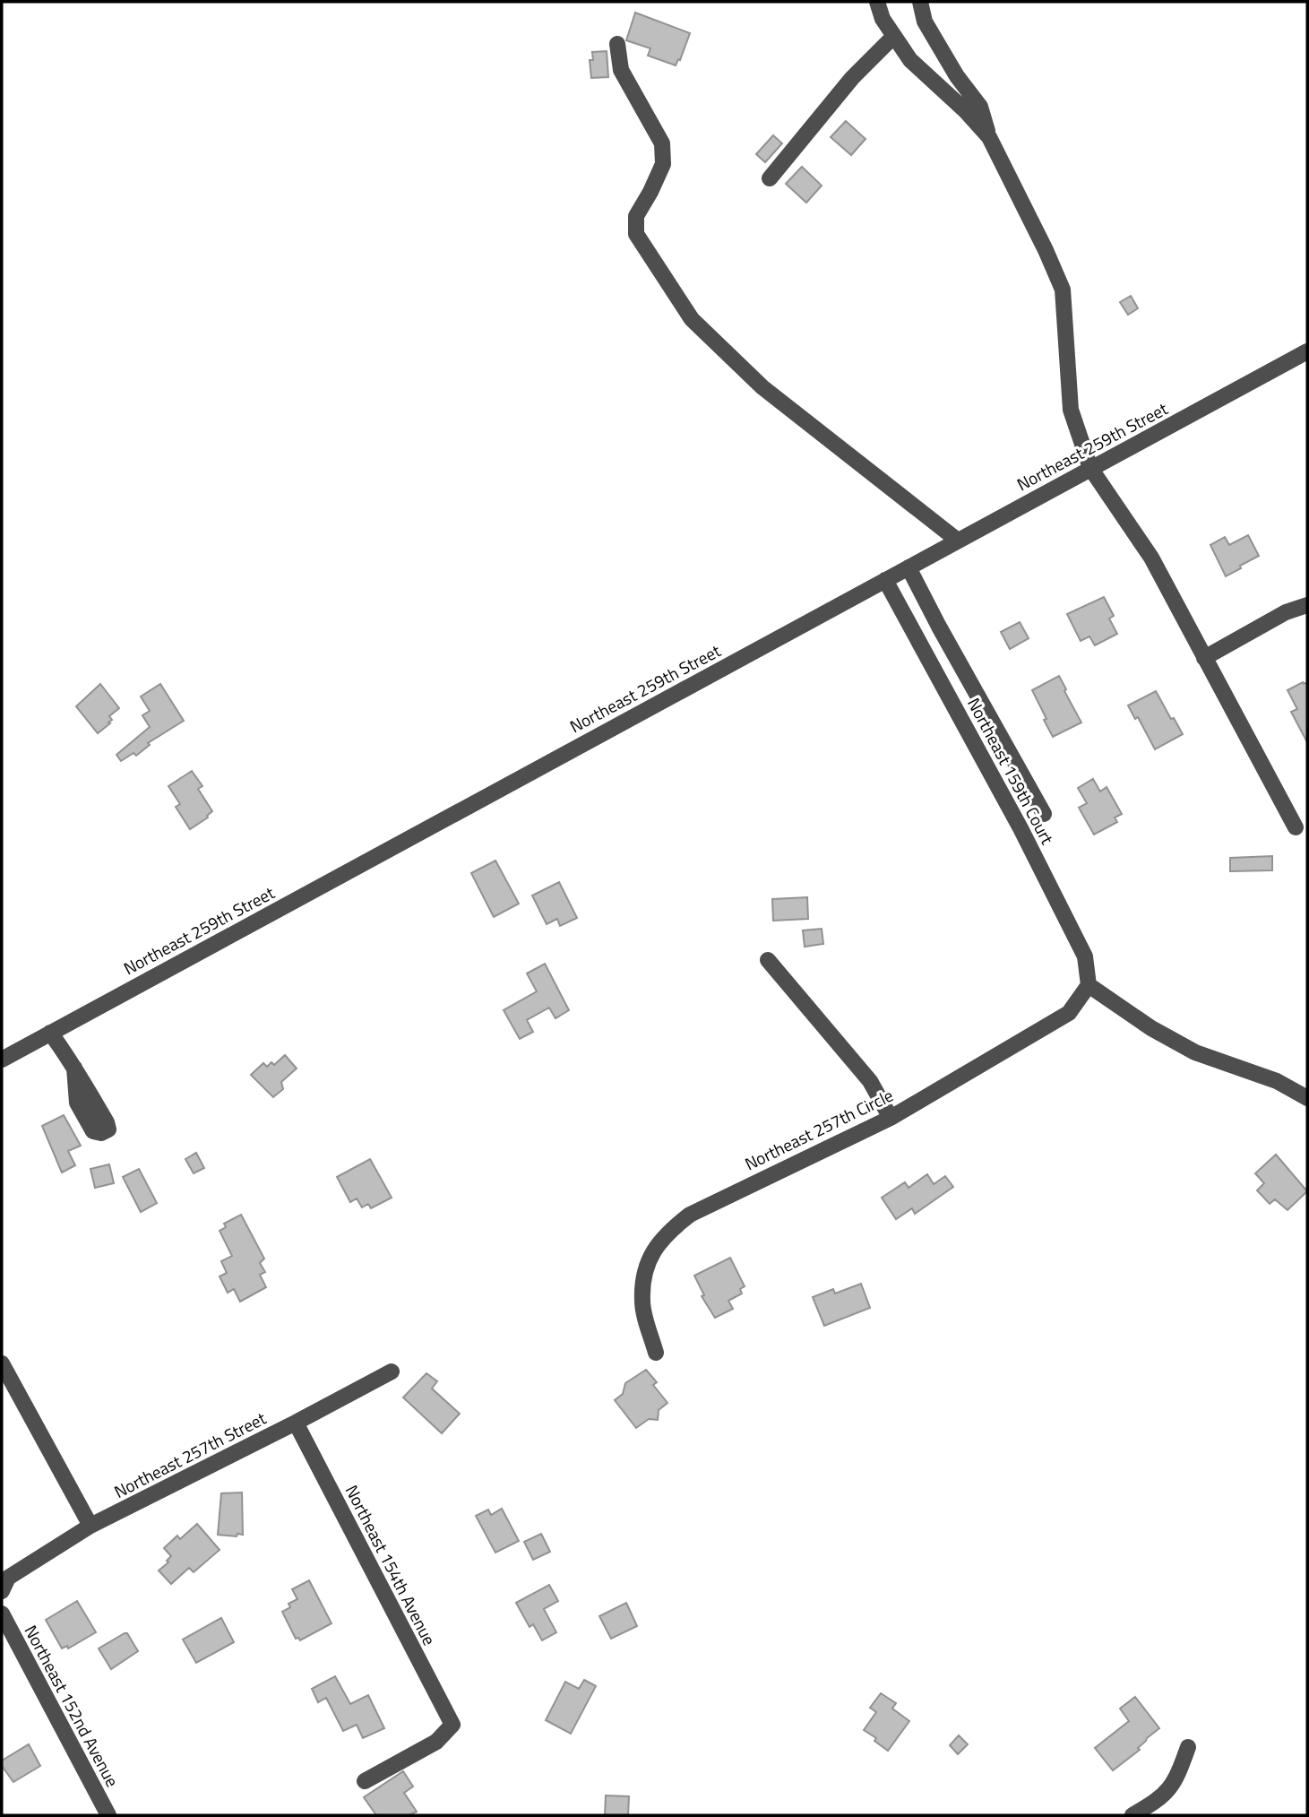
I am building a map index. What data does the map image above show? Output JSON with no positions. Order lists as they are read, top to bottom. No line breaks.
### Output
{"streets":{"street":["Northeast 259th Street","Northeast 159th Court","Northeast 257th Circle","Northeast 257th Street","Northeast 154th Avenue","Northeast 152nd Avenue"]},"crossings":[["Northeast 259th Street","Northeast 159th Court"],["Northeast 159th Court","Northeast 257th Circle"],["Northeast 257th Street","Northeast 154th Avenue"]]}
